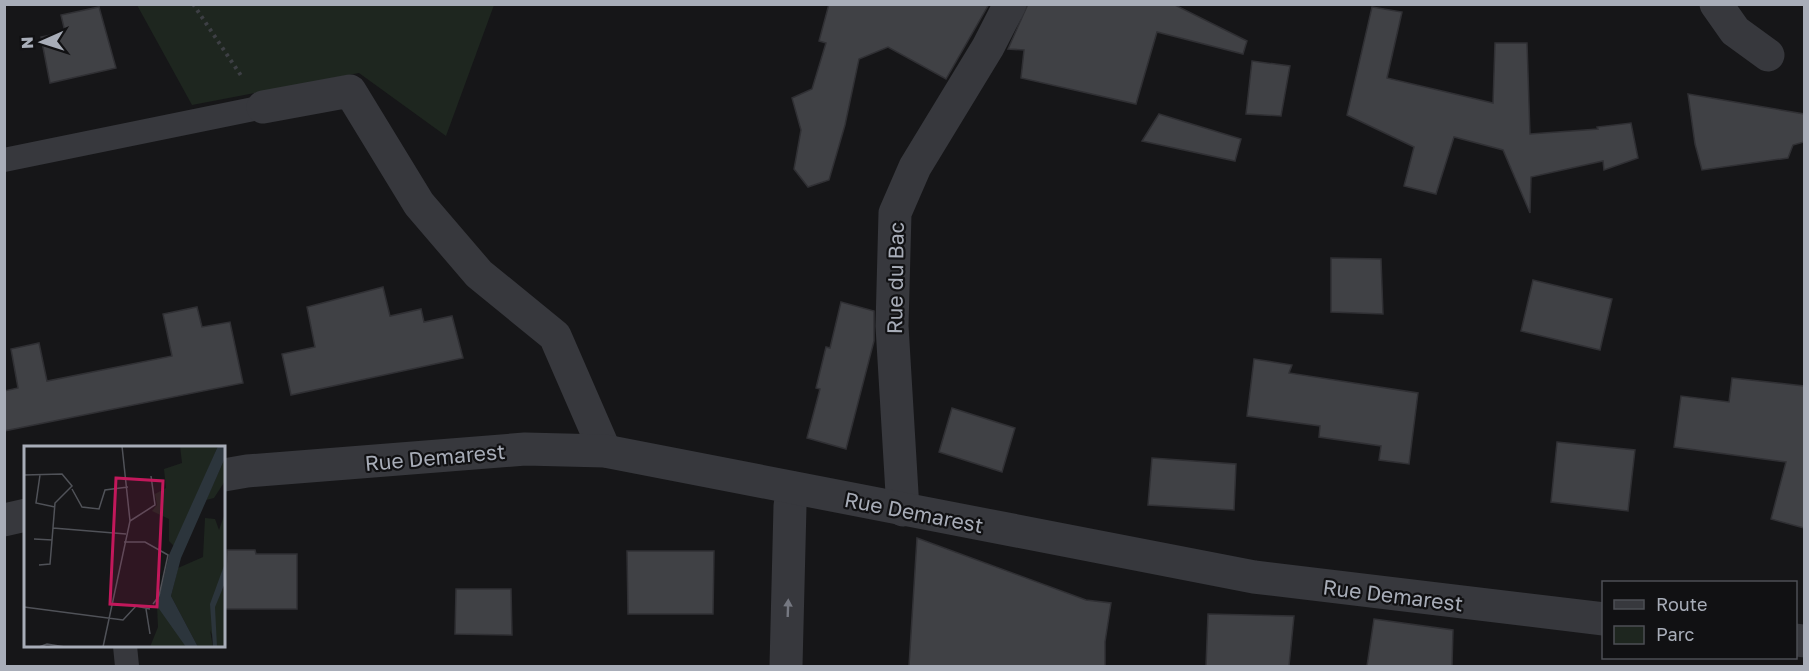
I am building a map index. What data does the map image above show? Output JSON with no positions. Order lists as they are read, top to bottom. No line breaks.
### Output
{"streets":{"street":["Rue du Bac","Rue Demarest"]},"crossings":[["Rue du Bac","Rue Demarest"]],"legend":["Route","Parc"],"north":"left"}
